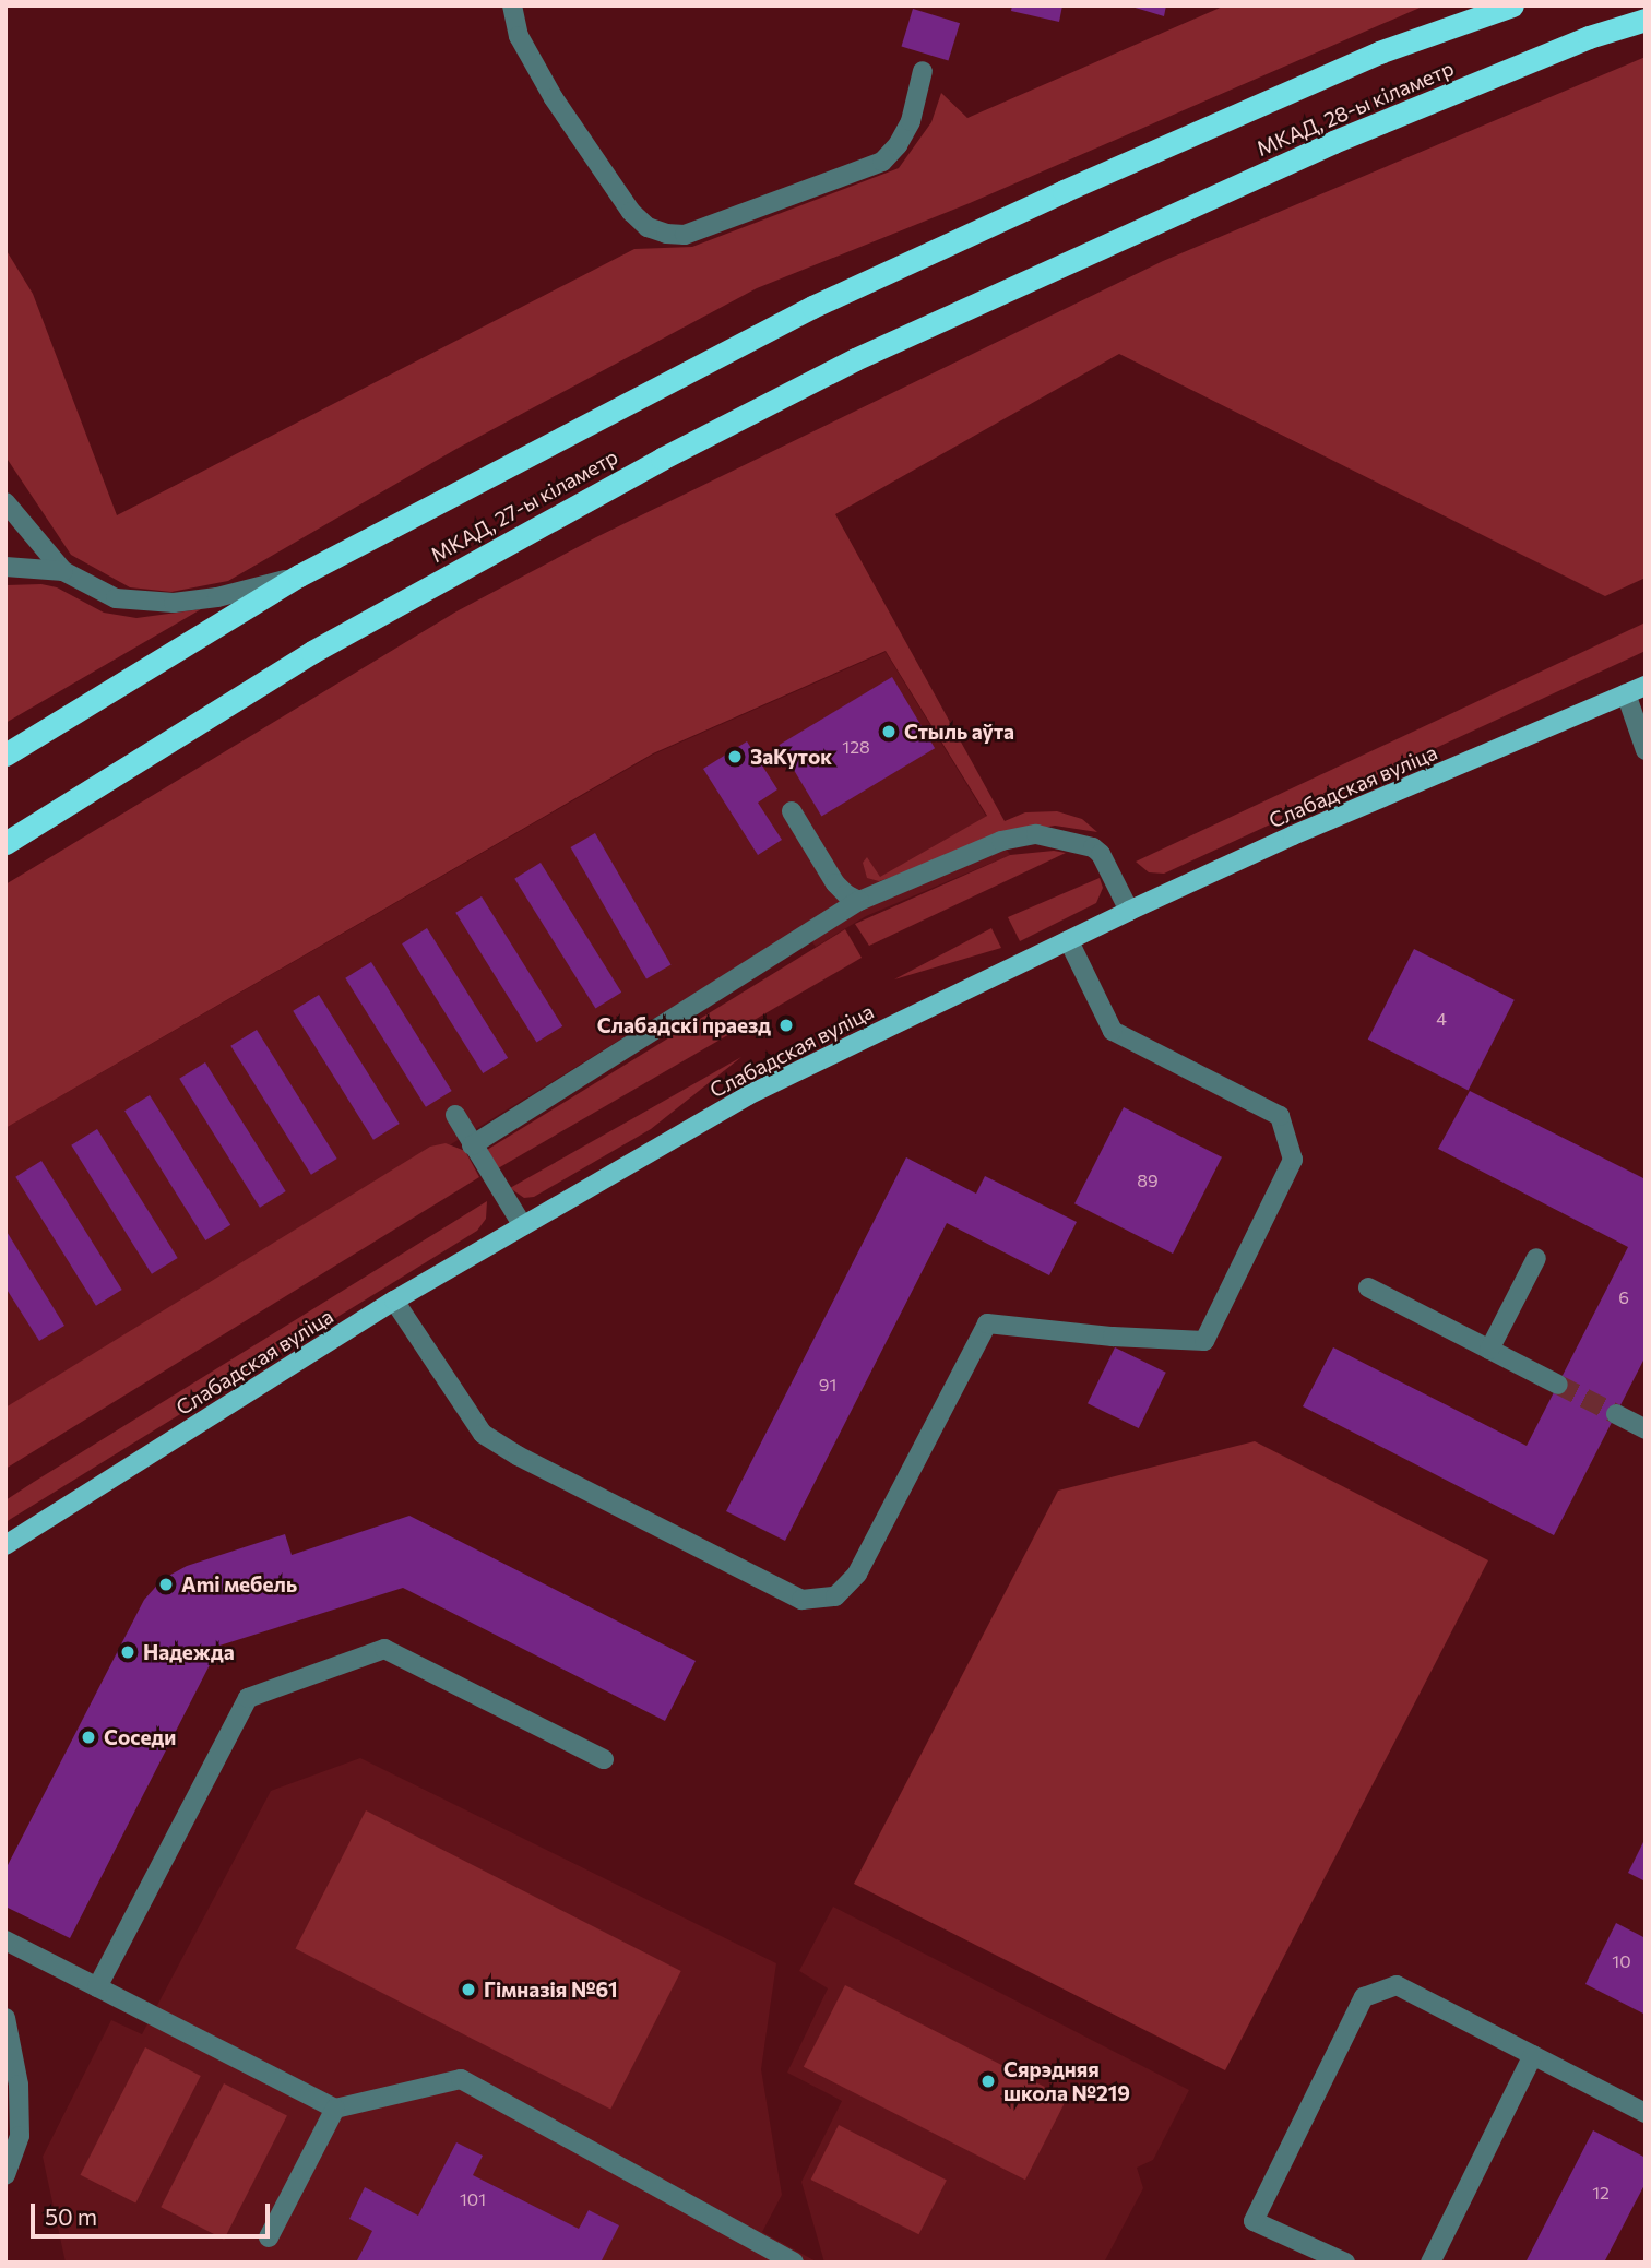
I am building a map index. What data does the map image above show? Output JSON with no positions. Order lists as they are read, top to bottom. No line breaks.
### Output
{"streets":{"highway":["МКАД, 28-ы кіламетр","МКАД, 27-ы кіламетр"],"main road":["Слабадская вуліца"]},"crossings":[["МКАД, 28-ы кіламетр","МКАД, 27-ы кіламетр"]],"places":["Стыль аўта","ЗаКуток","Слабадскі праезд","Ami мебель","Надежда","Соседи","Гімназія №61","Сярэдняя школа №219"],"house_numbers":["128","4","89","6","91","10","12","101"],"scale_bar":"50 m"}
